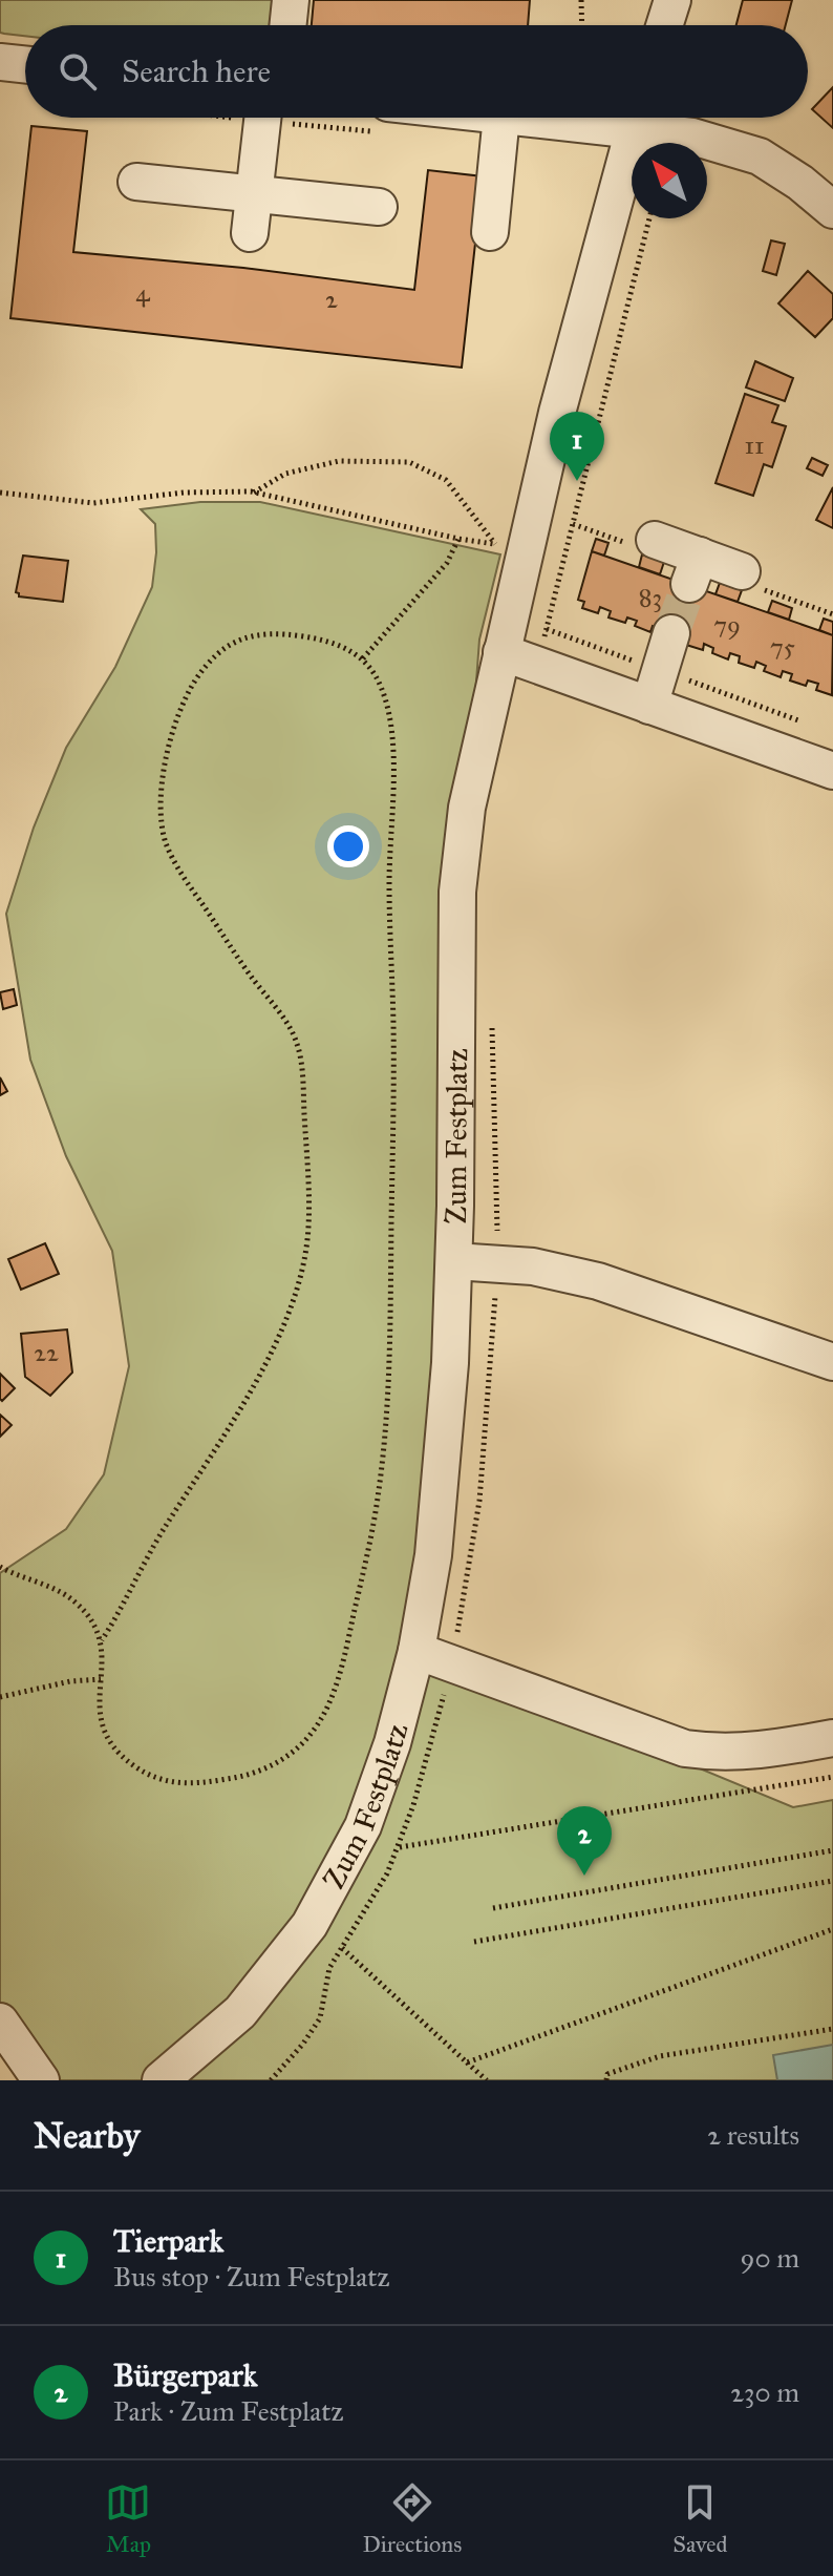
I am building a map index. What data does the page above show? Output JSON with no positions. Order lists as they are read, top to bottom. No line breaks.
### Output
{"streets":{"street":["Zum Festplatz"]},"house_numbers":["4","2","11","83","79","75","22"],"north":"top left","page":{"search":"Search here","pins":["1","2"],"heading":["Nearby","2 results"],"list":[{"mark":"1","name":"Tierpark","note":"Bus stop · Zum Festplatz","value":"90 m"},{"mark":"2","name":"Bürgerpark","note":"Park · Zum Festplatz","value":"230 m"}],"nav":["Map","Directions","Saved"]}}
